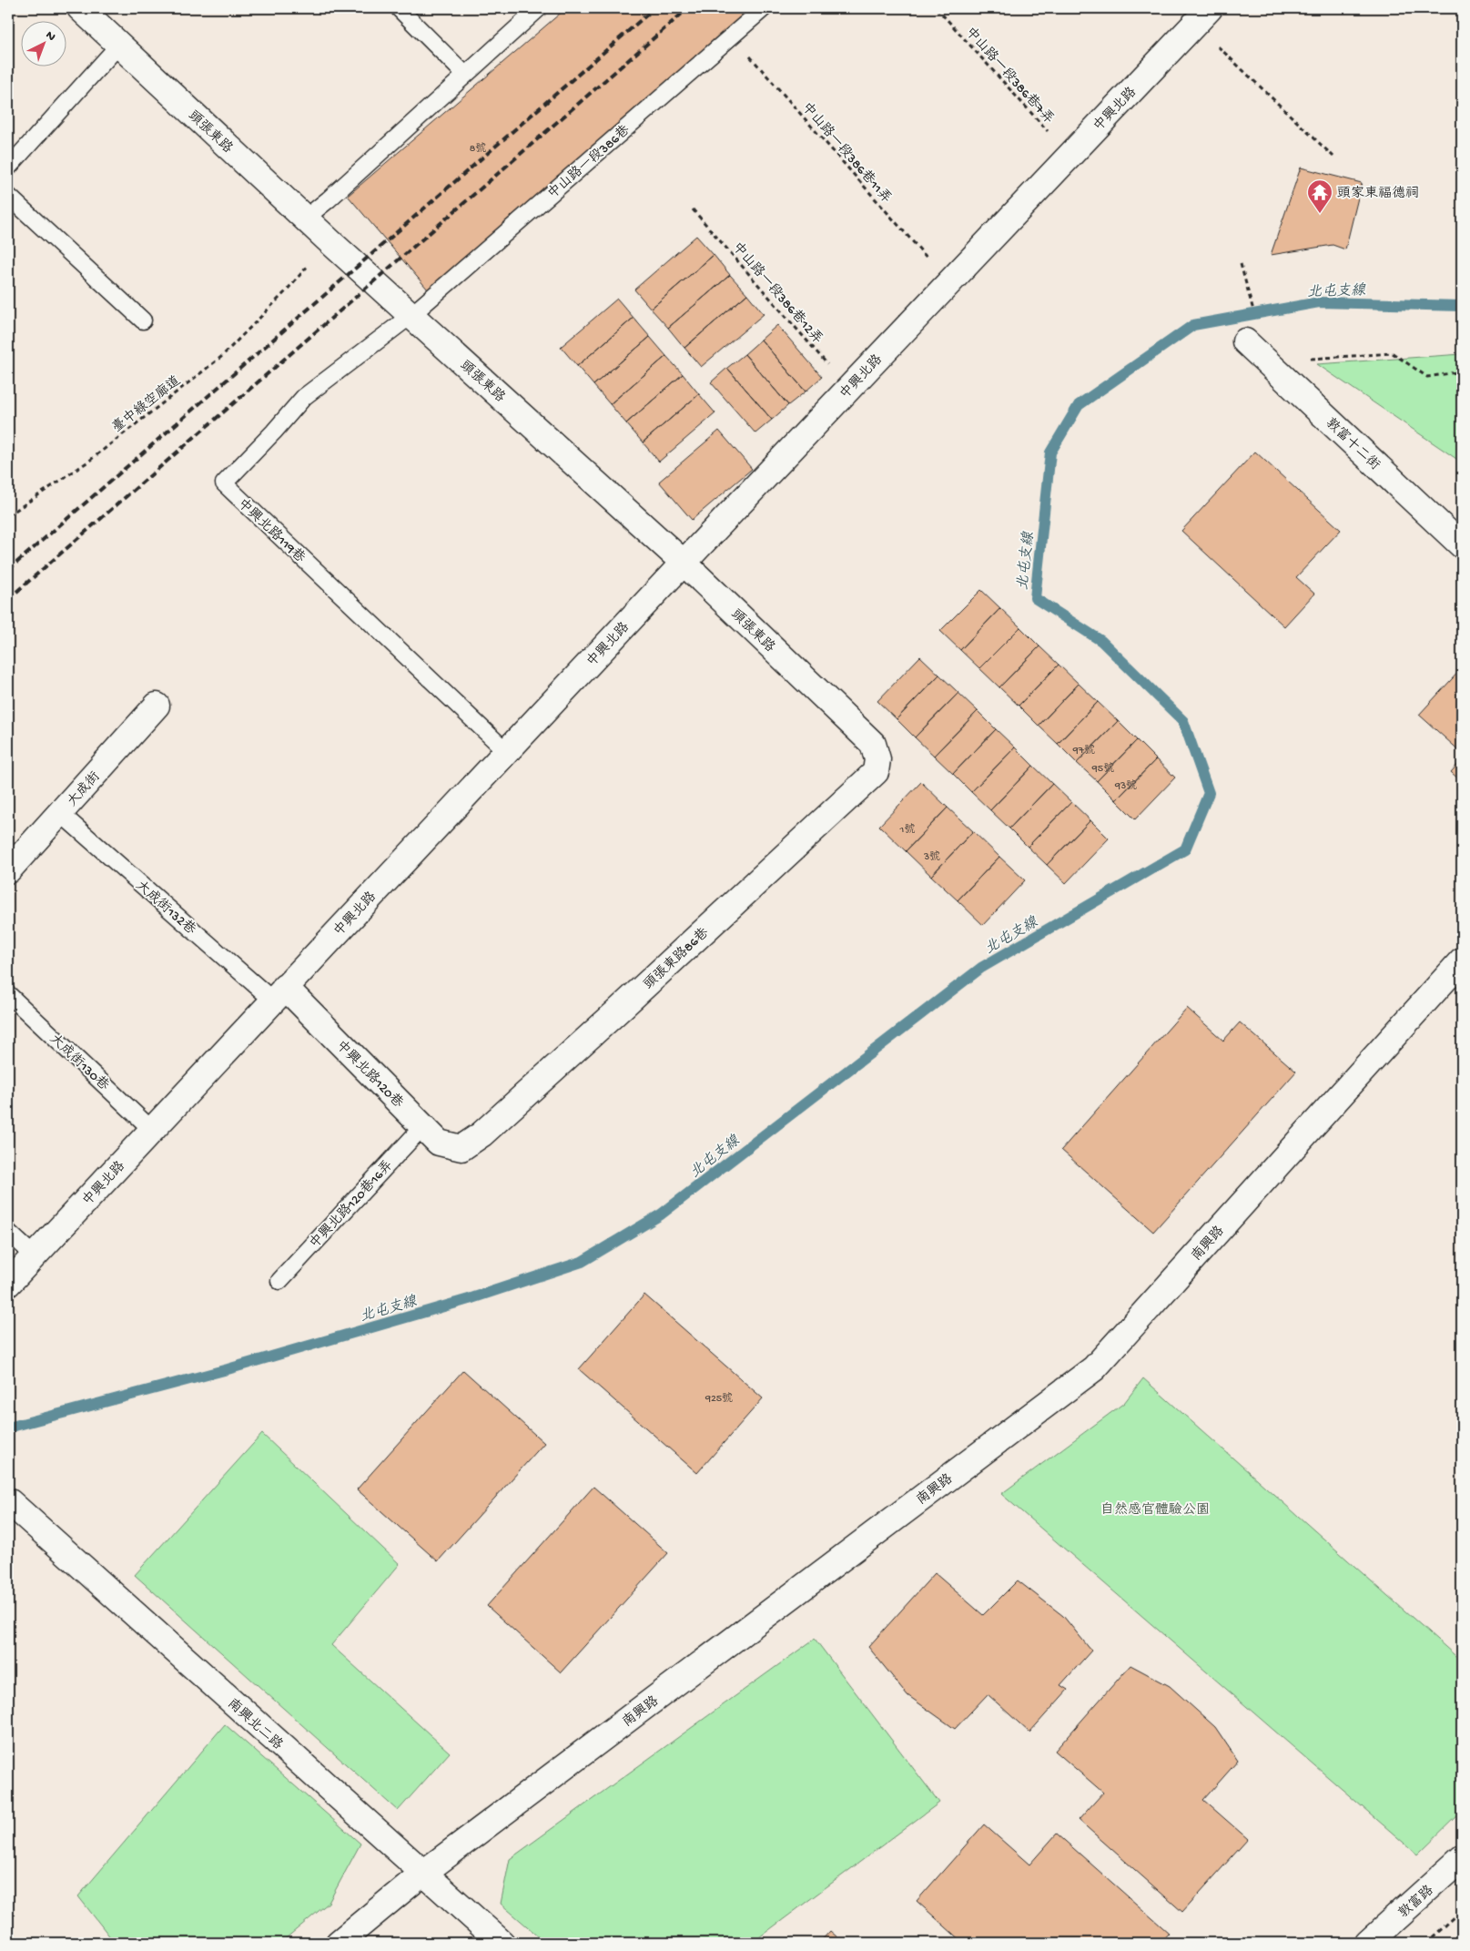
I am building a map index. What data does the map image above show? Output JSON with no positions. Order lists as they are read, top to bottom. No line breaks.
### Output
{"streets":{"street":["中興北路","頭張東路","敦富十二街","大成街","頭張東路86巷","中興北路120巷","南興路","南興北二路","敦富路"],"lane":["中山路一段386巷","中興北路119巷","大成街132巷","大成街130巷","中興北路120巷16弄"],"path":["中山路一段386巷7弄","中山路一段386巷11弄","中山路一段386巷12弄","臺中綠空廊道"]},"crossings":[["中山路一段386巷7弄","中興北路"],["中興北路","頭張東路"],["中興北路","中山路一段386巷11弄"],["中興北路","中山路一段386巷12弄"],["中興北路","中興北路119巷"],["中興北路","大成街132巷"],["中興北路","大成街130巷"],["中興北路","中興北路120巷"],["頭張東路","中山路一段386巷"],["頭張東路","中興北路119巷"],["頭張東路","頭張東路86巷"],["中山路一段386巷11弄","中山路一段386巷"],["中山路一段386巷","中興北路119巷"],["大成街","大成街132巷"],["大成街132巷","中興北路120巷"],["頭張東路86巷","中興北路120巷"],["中興北路120巷","中興北路120巷16弄"],["南興路","南興北二路"]],"water":["北屯支線"],"parks":["自然感官體驗公園"],"places":{"temple":["頭家東福德祠"]},"house_numbers":["8號","97號","95號","93號","1號","3號","925號"],"north":"top right"}
